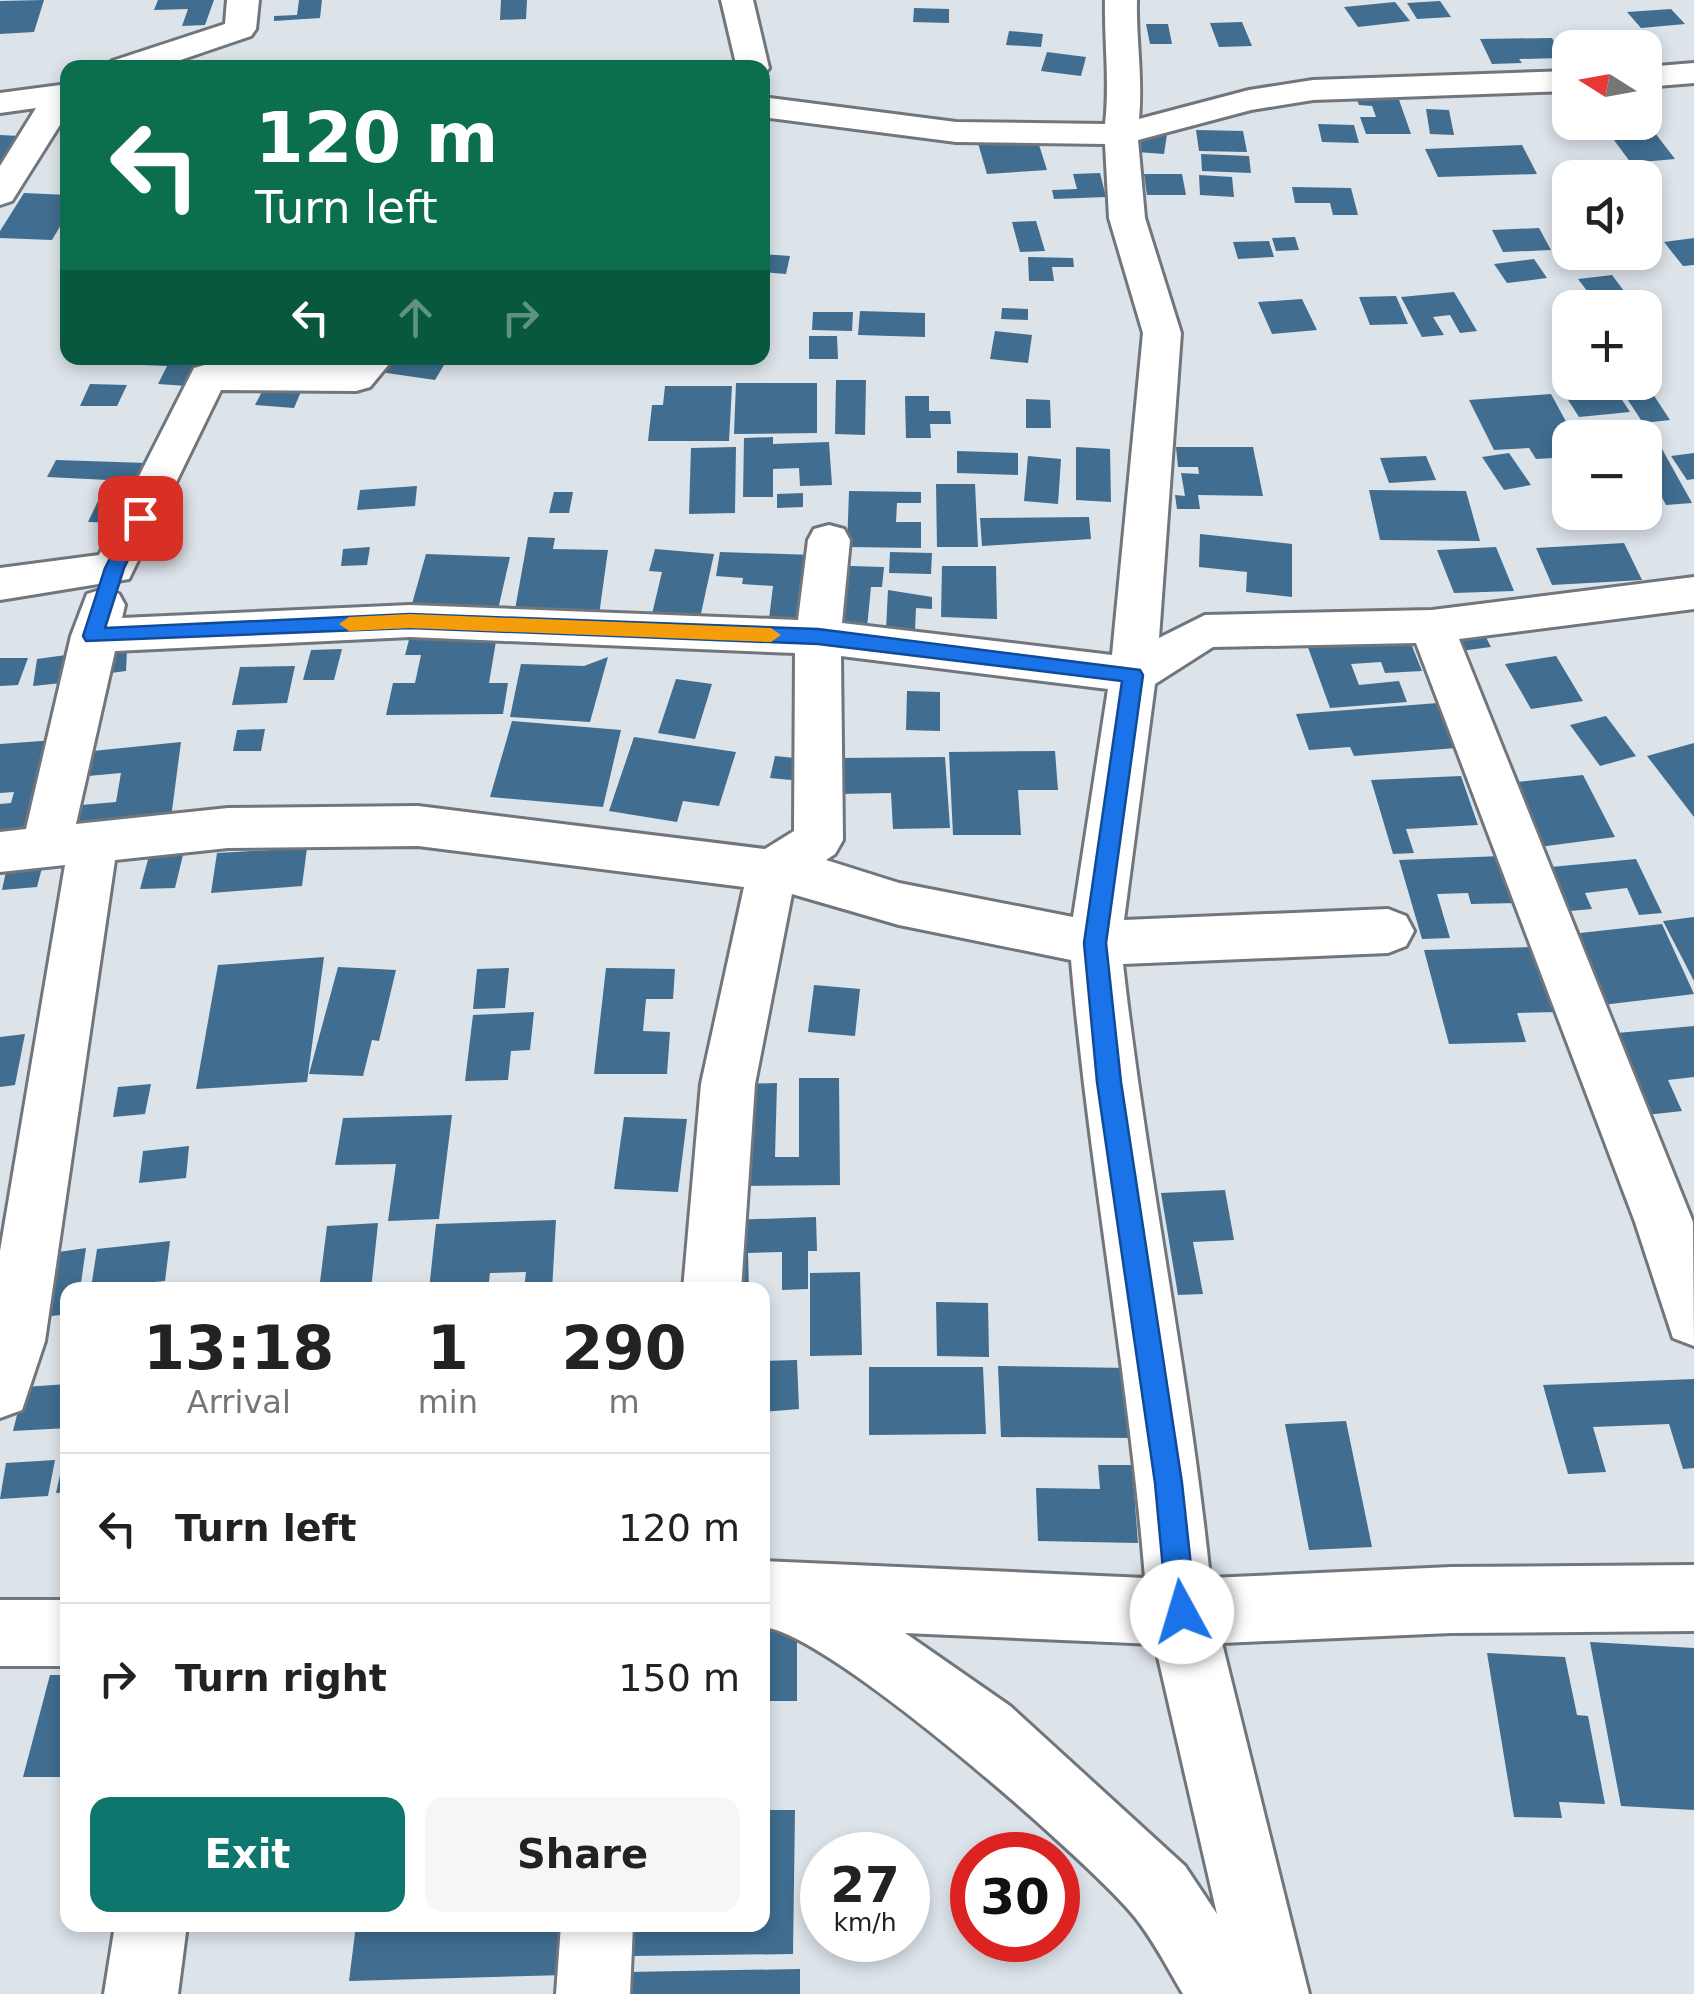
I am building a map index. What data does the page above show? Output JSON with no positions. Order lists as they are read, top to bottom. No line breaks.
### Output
{"north":"left","page":{"map_buttons":["+","−"],"turn":["120 m","Turn left"],"eta":["13:18","Arrival","1","min","290","m"],"list":[{"name":"Turn left","value":"120 m"},{"name":"Turn right","value":"150 m"}],"buttons":["Exit","Share"],"speed":"27 km/h","limit":"30"}}
